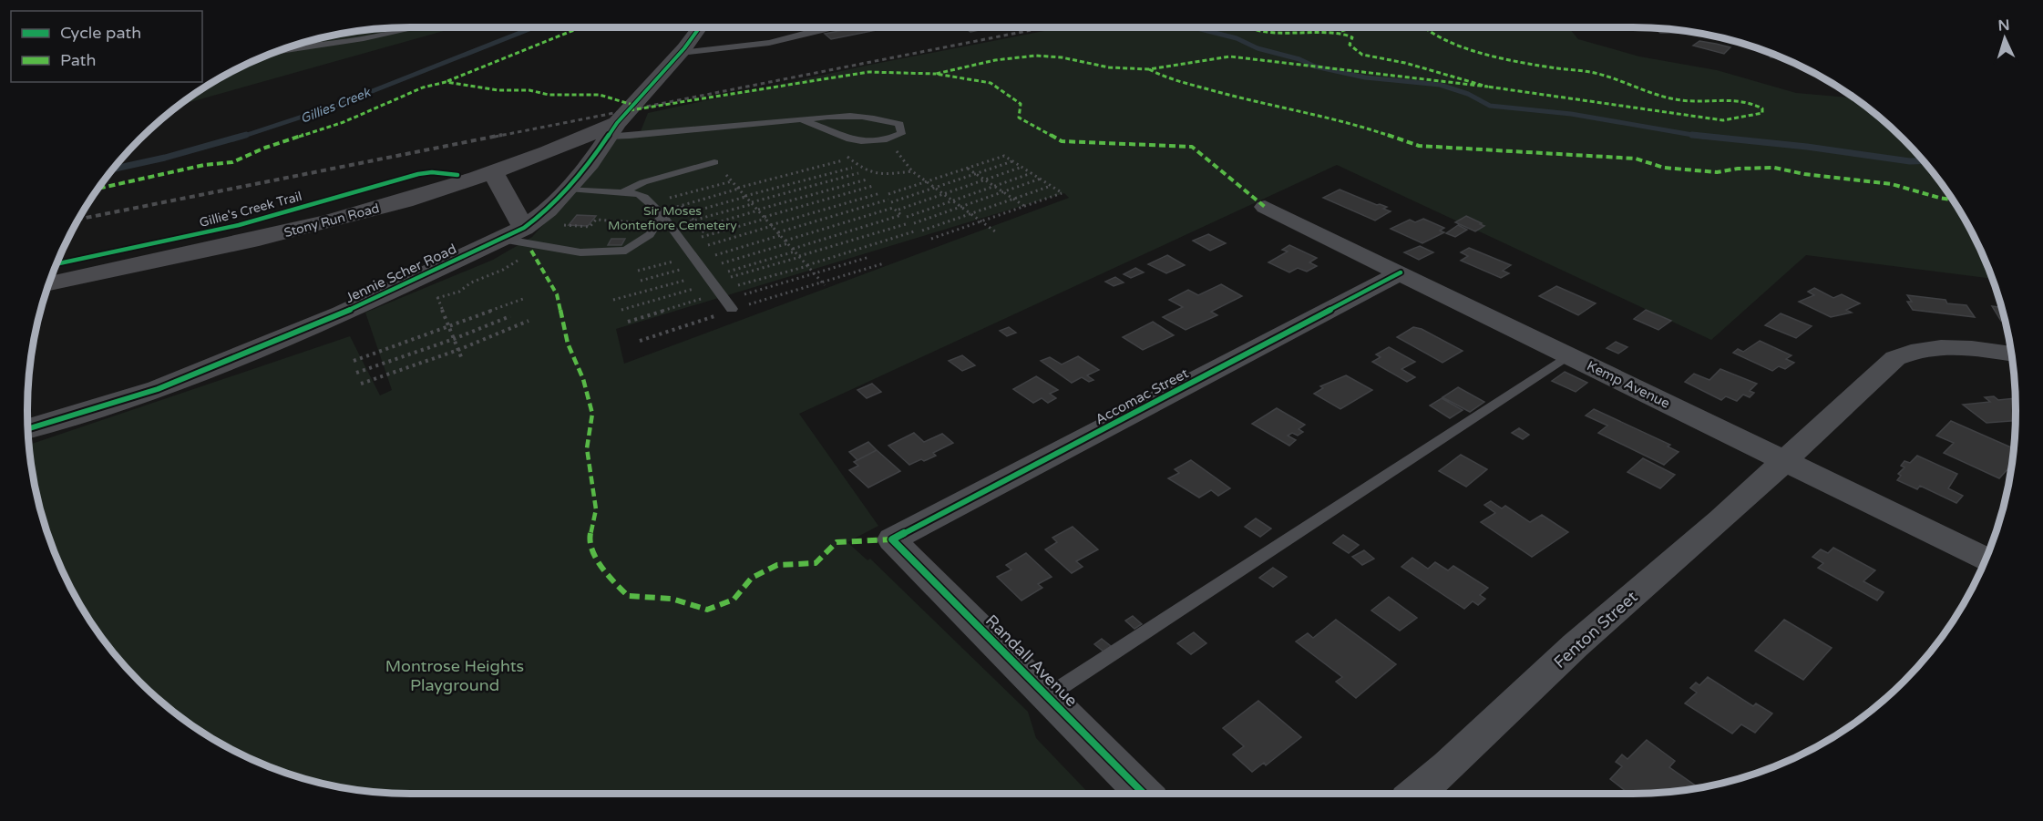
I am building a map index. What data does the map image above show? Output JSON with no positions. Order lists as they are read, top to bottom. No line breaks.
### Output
{"streets":{"street":["Stony Run Road","Jennie Scher Road","Kemp Avenue","Accomac Street","Fenton Street","Randall Avenue"],"cycle path":["Gillie's Creek Trail"]},"crossings":[["Stony Run Road","Jennie Scher Road"],["Kemp Avenue","Accomac Street"],["Kemp Avenue","Fenton Street"],["Accomac Street","Randall Avenue"]],"water":["Gillies Creek"],"parks":["Sir Moses Montefiore Cemetery","Montrose Heights Playground"],"legend":["Cycle path","Path"],"north":"top"}
